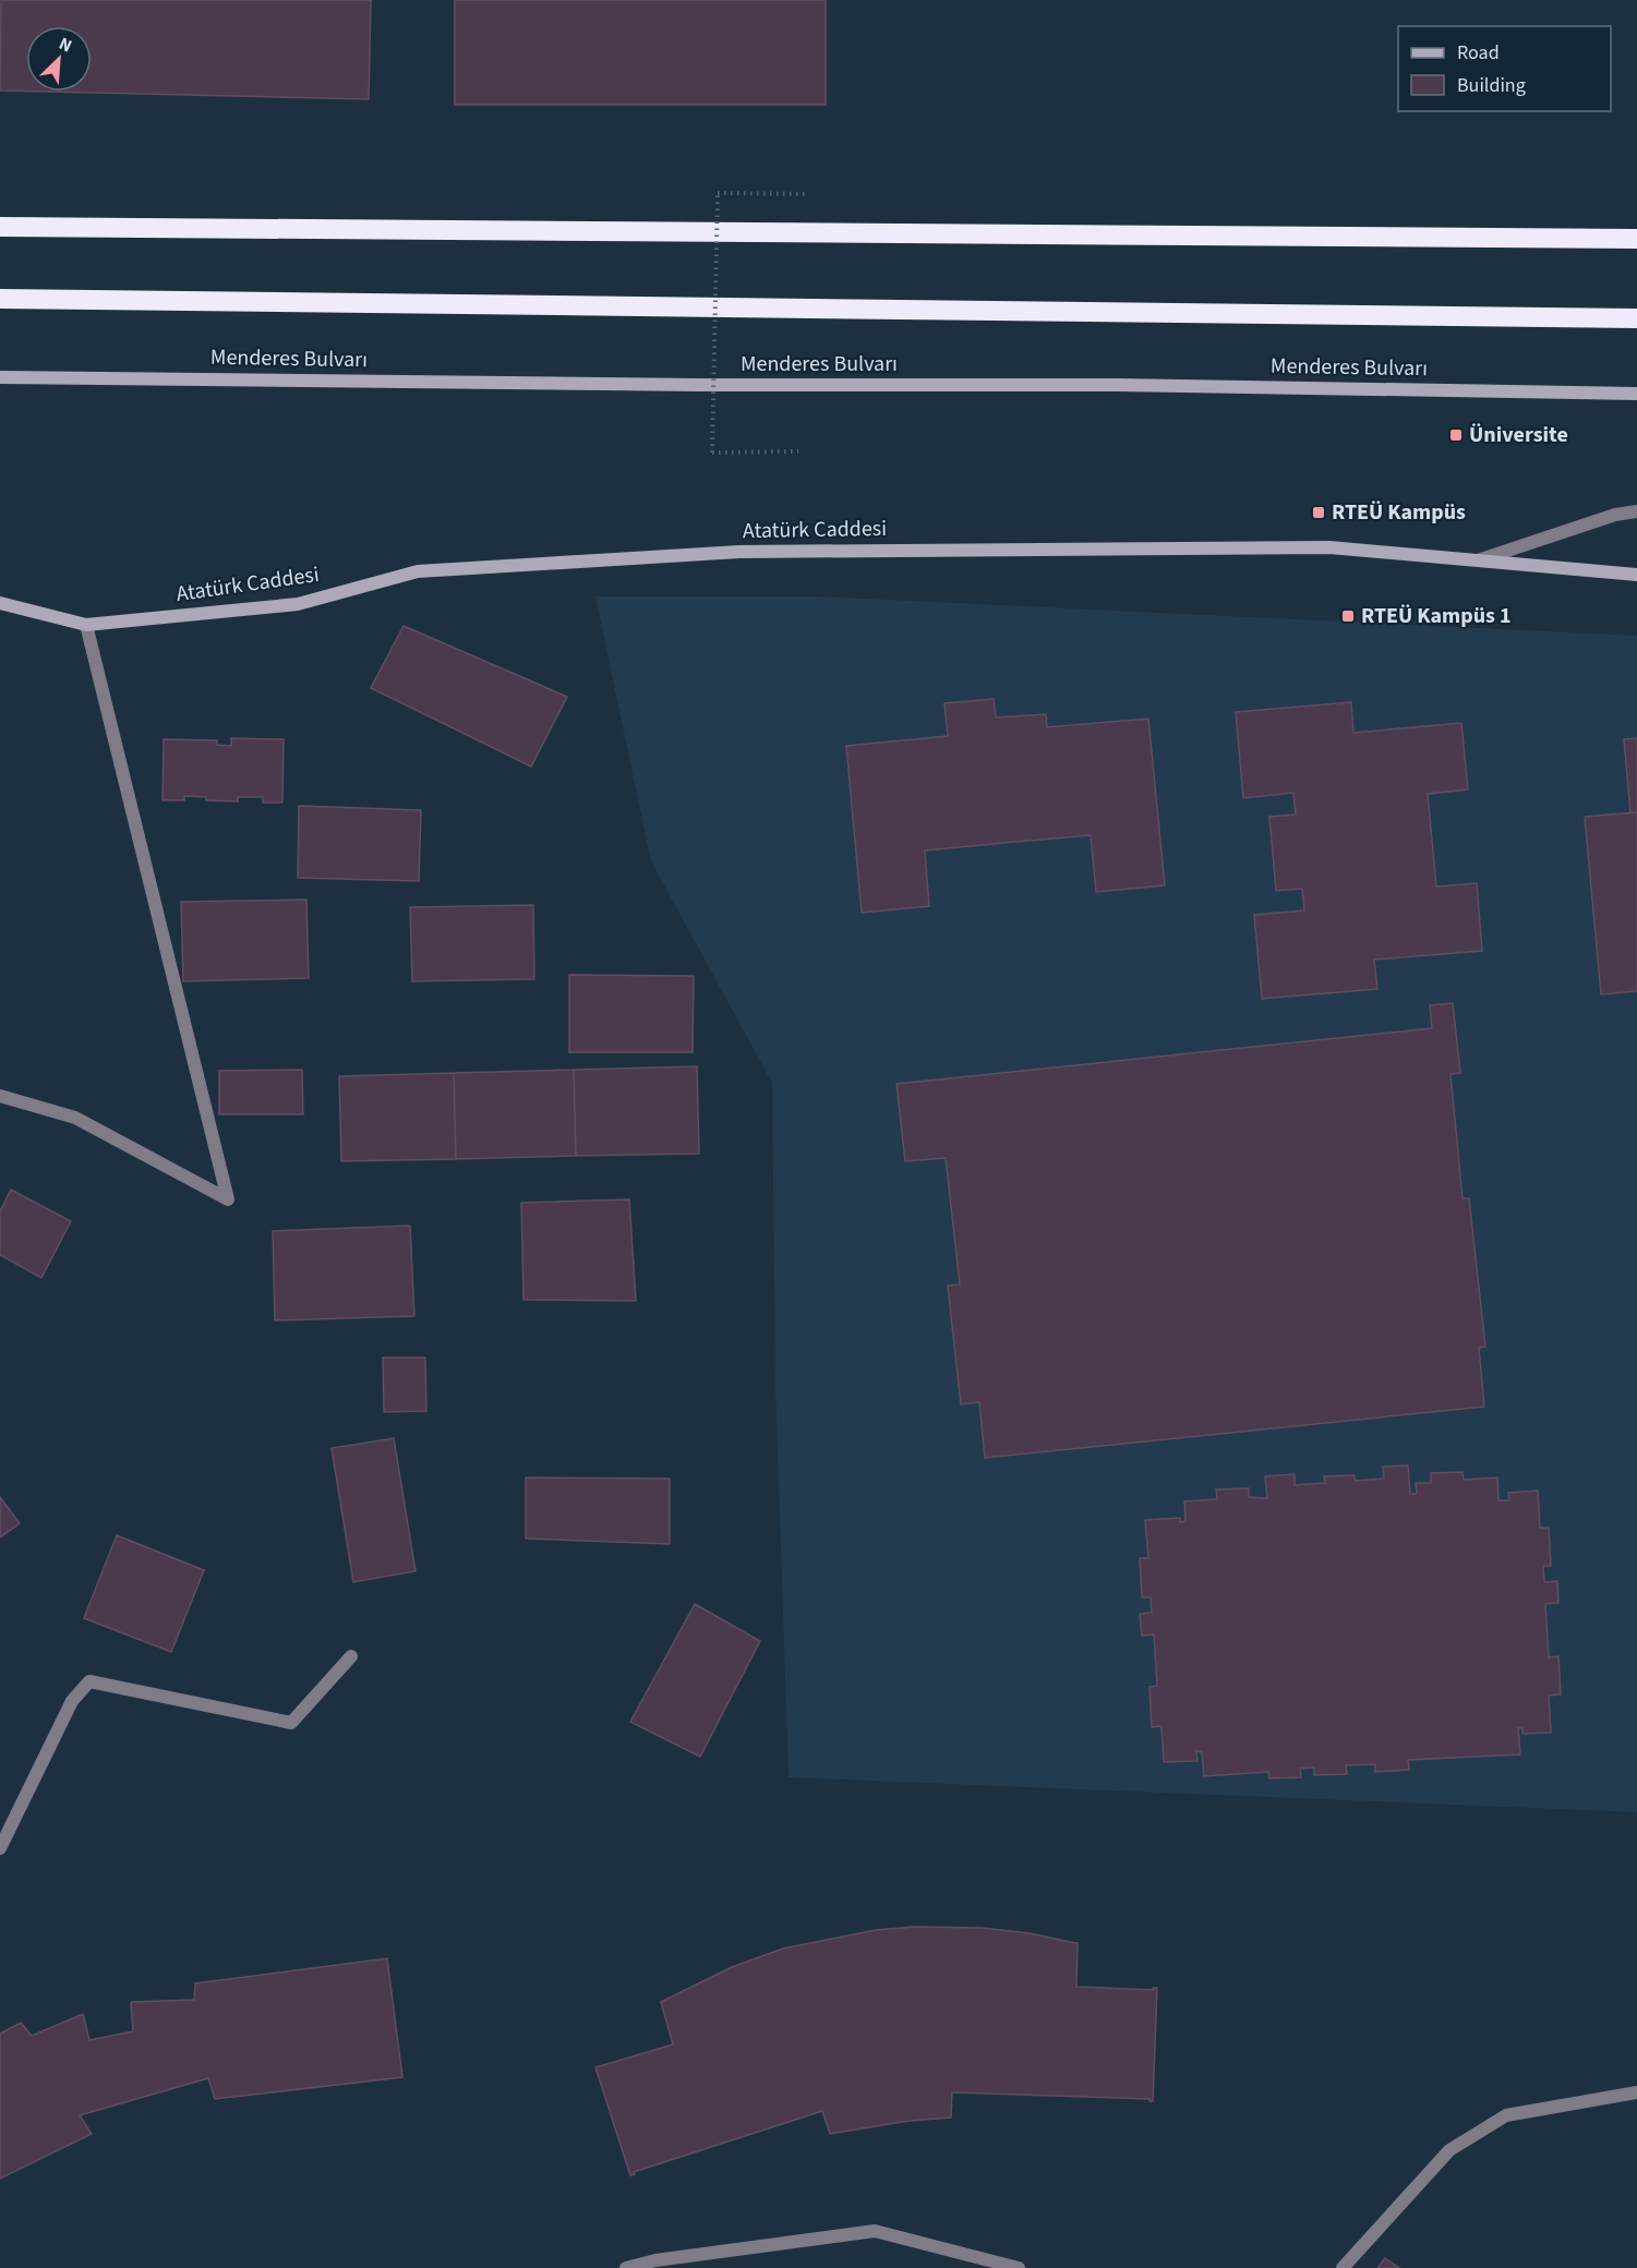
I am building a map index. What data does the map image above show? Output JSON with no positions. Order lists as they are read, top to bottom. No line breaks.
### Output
{"streets":{"street":["Menderes Bulvarı","Atatürk Caddesi"]},"places":{"transit":["Üniversite","RTEÜ Kampüs","RTEÜ Kampüs 1"]},"legend":["Road","Building"],"north":"top right"}
